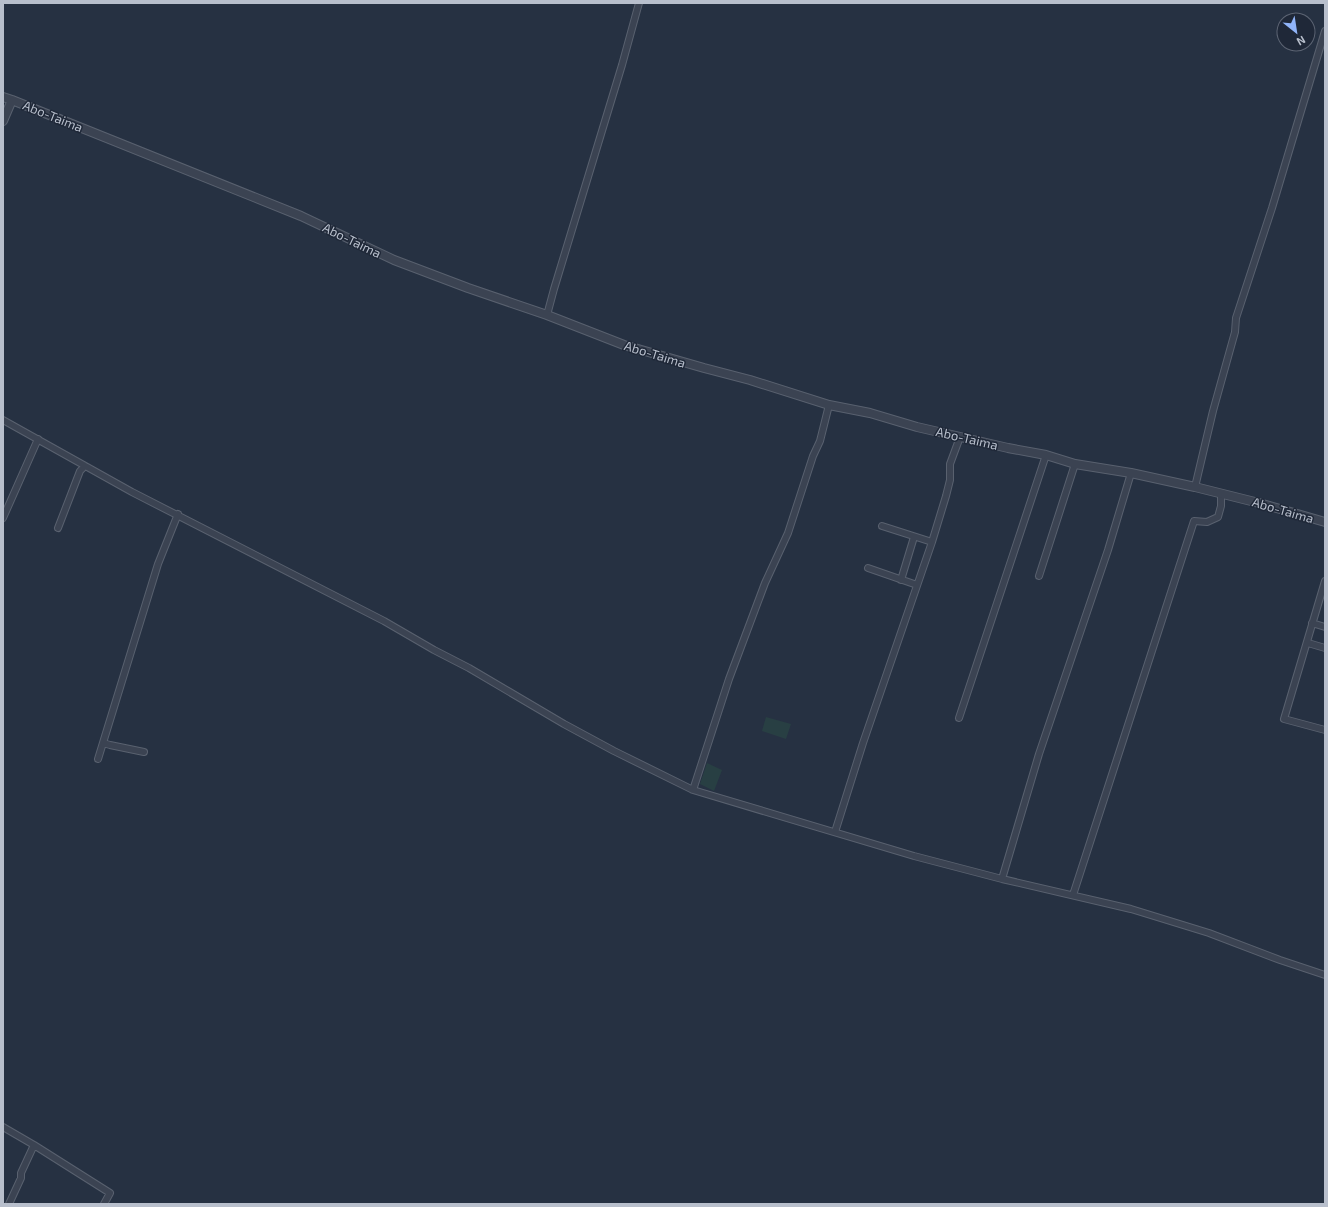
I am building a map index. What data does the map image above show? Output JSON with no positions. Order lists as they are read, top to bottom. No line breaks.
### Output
{"streets":{"street":["Abo-Taima"]},"north":"bottom right"}
